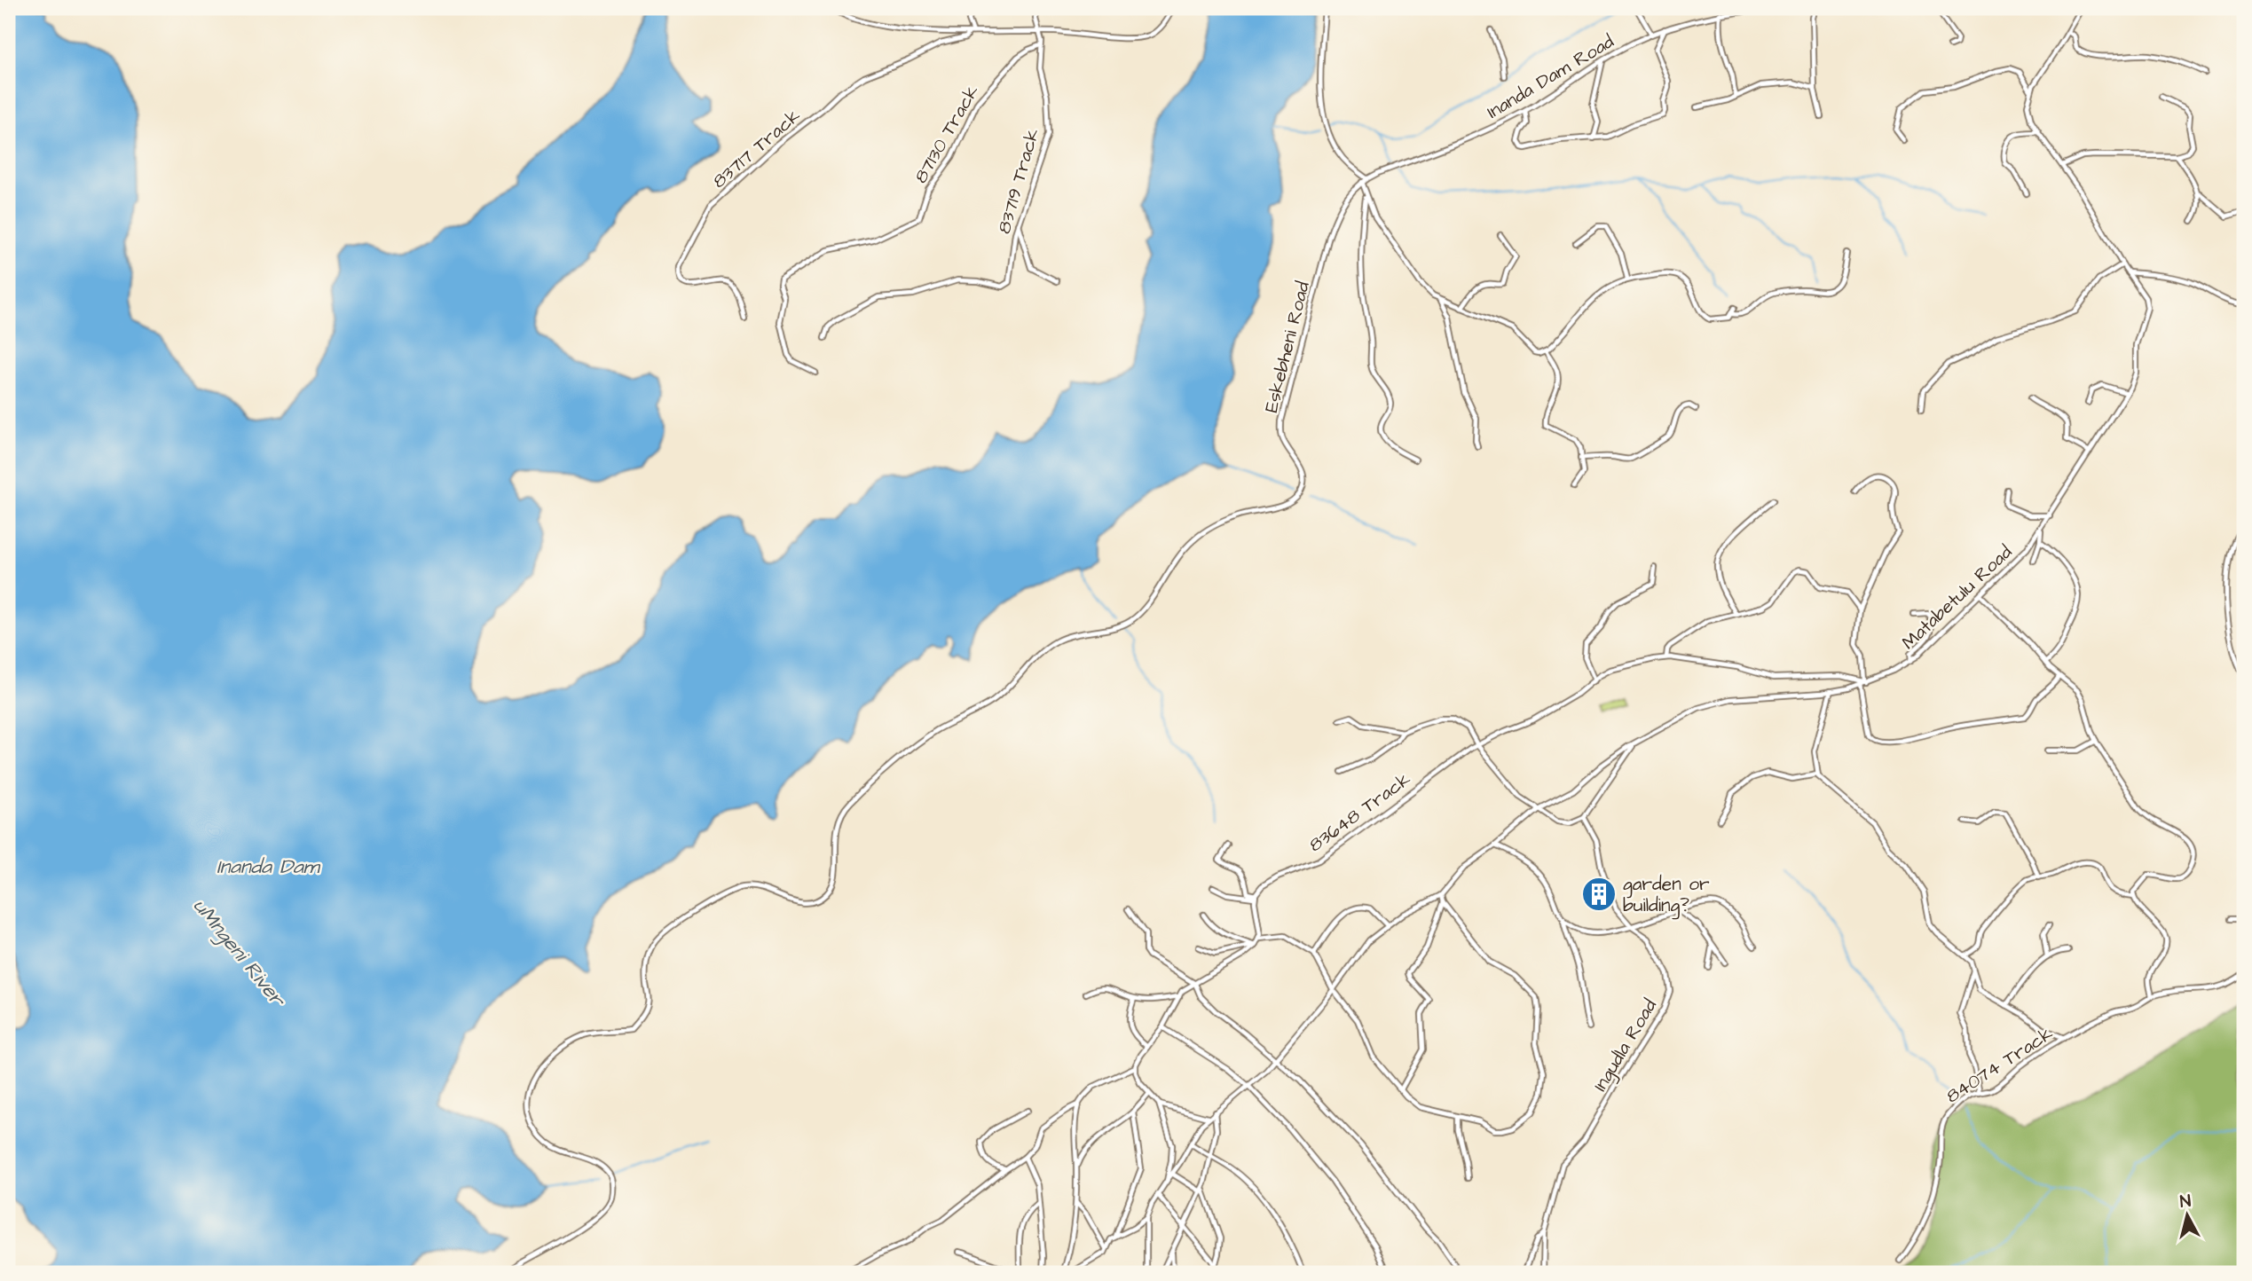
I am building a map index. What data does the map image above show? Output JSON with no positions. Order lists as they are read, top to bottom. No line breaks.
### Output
{"streets":{"street":["Inanda Dam Road","87130 Track","83717 Track","83719 Track","Eskebheni Road","Matabetulu Road","83648 Track","Ingudla Road","84074 Track"]},"crossings":[["Inanda Dam Road","Eskebheni Road"],["87130 Track","83719 Track"],["Matabetulu Road","83648 Track"]],"water":["Inanda Dam","uMngeni River"],"places":{"building":["garden or building?"]},"north":"top"}
